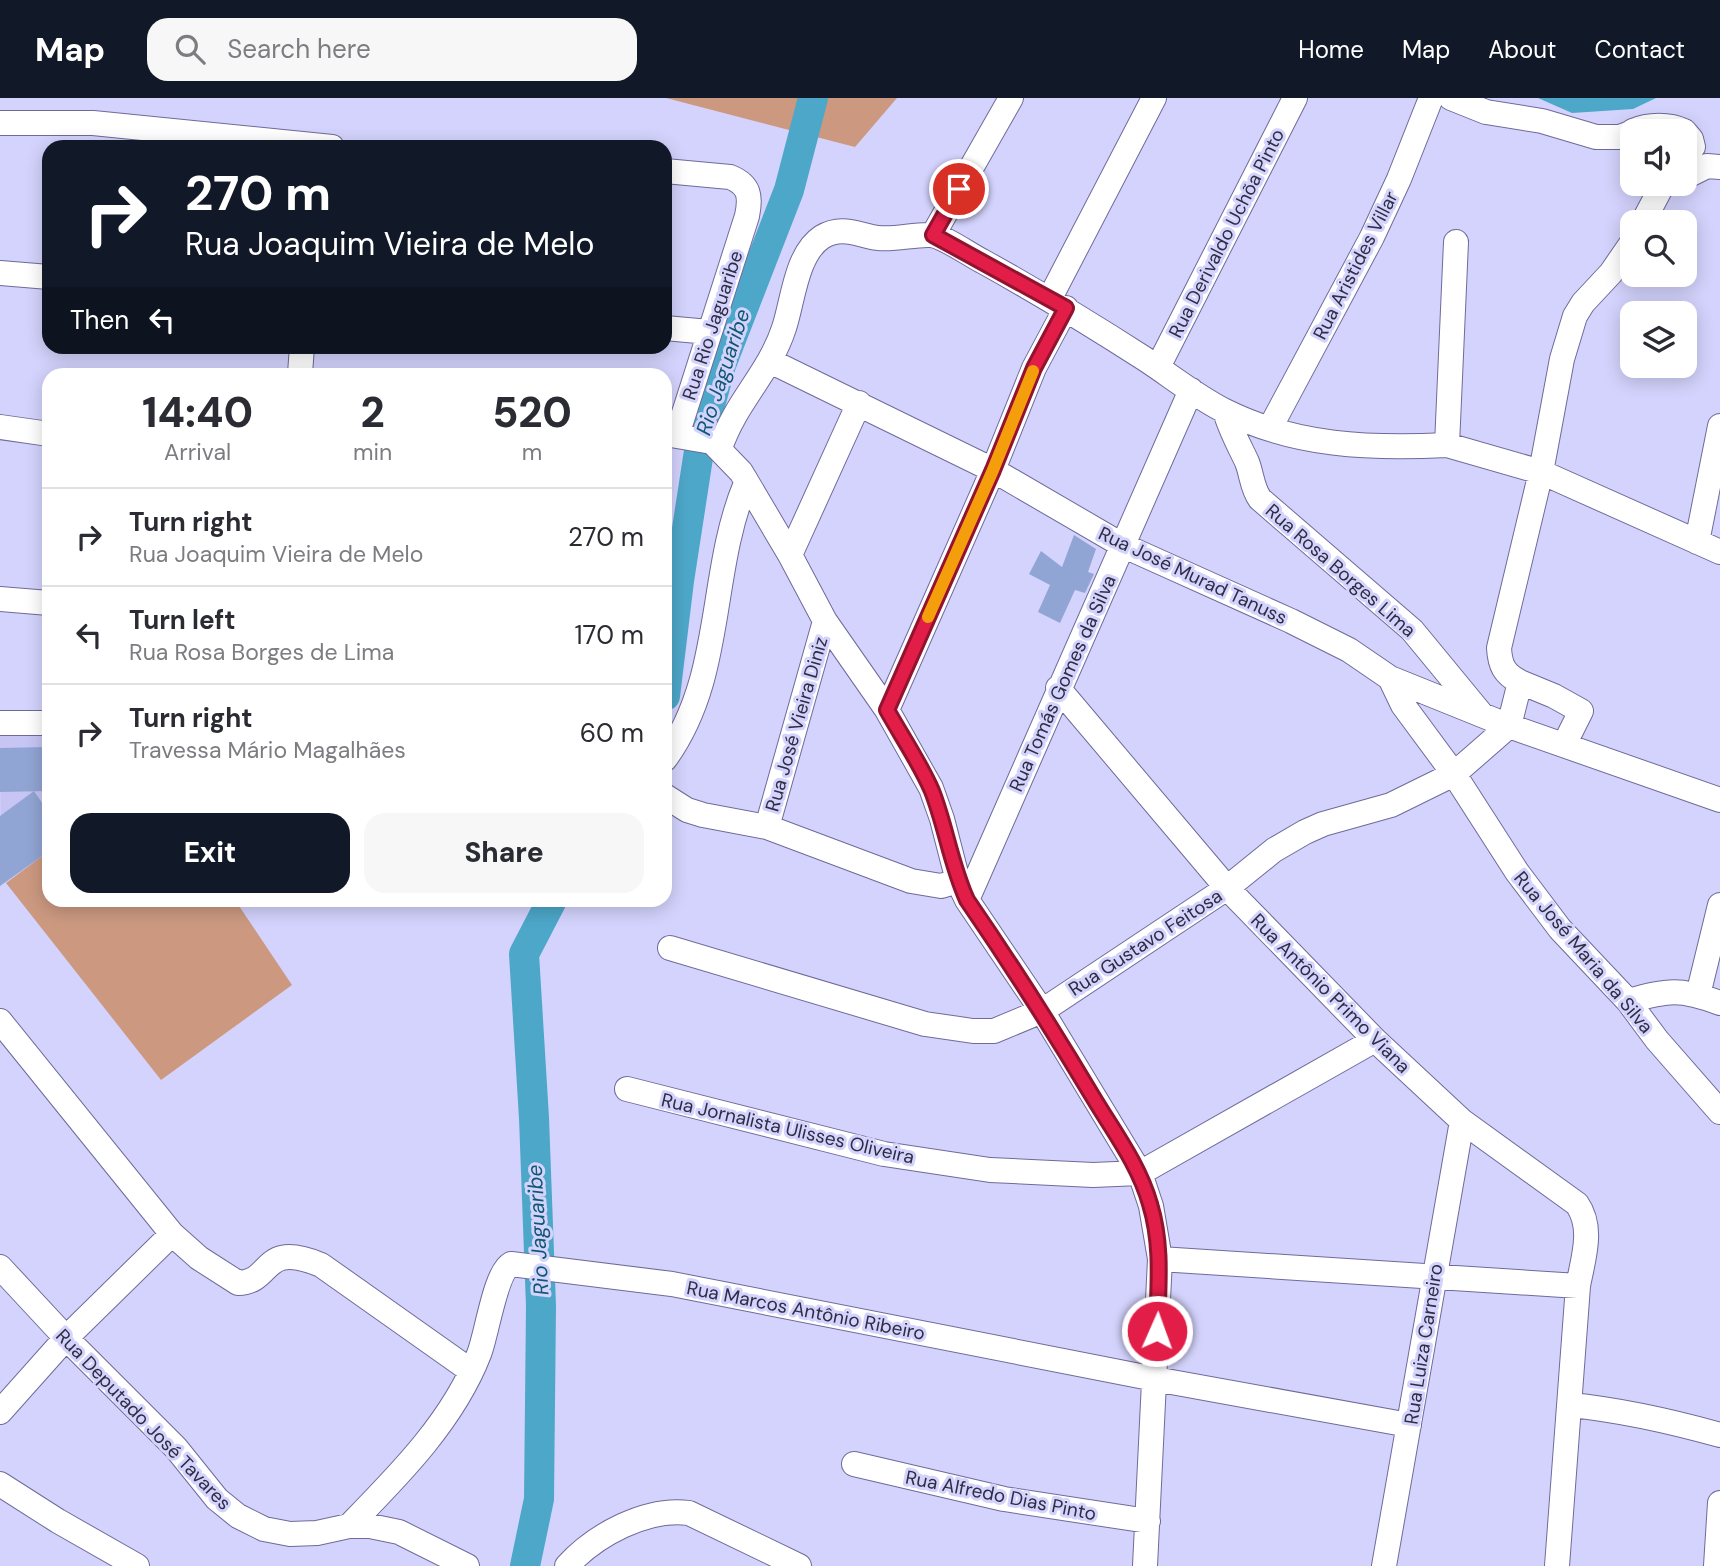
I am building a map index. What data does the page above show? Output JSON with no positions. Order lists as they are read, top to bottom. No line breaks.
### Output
{"streets":{"street":["Rua Derivaldo Uchõa Pinto","Rua Aristides Villar","Rua Rio Jaguaribe","Rua Rosa Borges Lima","Rua José Murad Tanuss","Rua Tomás Gomes da Silva","Rua José Vieira Diniz","Rua Gustavo Feitosa","Rua José Maria da Silva","Rua Antônio Primo Viana","Rua Jornalista Ulisses Oliveira","Rua Marcos Antônio Ribeiro","Rua Luiza Carneiro","Rua Deputado José Tavares","Rua Alfredo Dias Pinto"]},"crossings":[["Rua Rosa Borges Lima","Rua José Murad Tanuss"],["Rua José Murad Tanuss","Rua Tomás Gomes da Silva"],["Rua José Murad Tanuss","Rua Gustavo Feitosa"],["Rua José Murad Tanuss","Rua José Maria da Silva"],["Rua Tomás Gomes da Silva","Rua Antônio Primo Viana"],["Rua Gustavo Feitosa","Rua José Maria da Silva"],["Rua Gustavo Feitosa","Rua Antônio Primo Viana"],["Rua Antônio Primo Viana","Rua Jornalista Ulisses Oliveira"],["Rua Antônio Primo Viana","Rua Luiza Carneiro"],["Rua Marcos Antônio Ribeiro","Rua Luiza Carneiro"],["Rua Marcos Antônio Ribeiro","Rua Deputado José Tavares"]],"water":["Rio Jaguaribe"],"page":{"header":"Map","search":"Search here","nav":["Home","Map","About","Contact"],"turn":["270 m","Rua Joaquim Vieira de Melo"],"then":"Then","eta":["14:40","Arrival","2","min","520","m"],"list":[{"name":"Turn right","note":"Rua Joaquim Vieira de Melo","value":"270 m"},{"name":"Turn left","note":"Rua Rosa Borges de Lima","value":"170 m"},{"name":"Turn right","note":"Travessa Mário Magalhães","value":"60 m"}],"buttons":["Exit","Share"]}}
